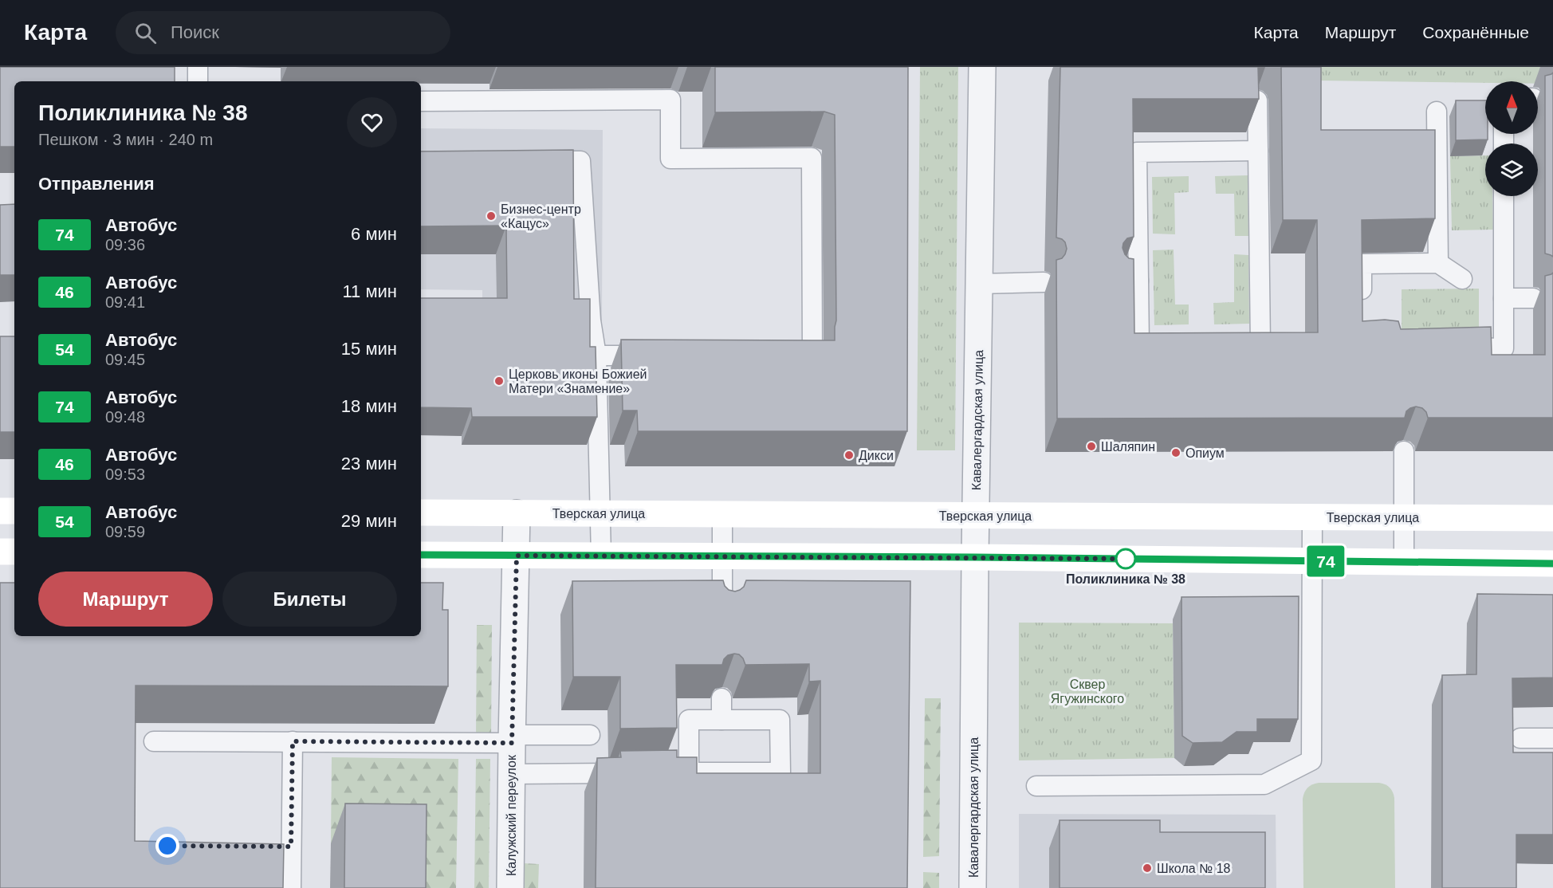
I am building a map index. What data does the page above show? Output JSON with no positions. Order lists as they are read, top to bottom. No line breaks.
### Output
{"streets":{"street":["Кавалергардская улица","Тверская улица","Калужский переулок"]},"crossings":[["Кавалергардская улица","Тверская улица"],["Тверская улица","Калужский переулок"]],"parks":["Сквер Ягужинского"],"places":["Бизнес-центр «Кацус»","Церковь иконы Божией Матери «Знамение»","Шаляпин","Опиум","Дикси","Поликлиника № 38","Школа № 18"],"lines":["bus line 74"],"north":"top","page":{"header":"Карта","search":"Поиск","nav":["Карта","Маршрут","Сохранённые"],"on_map":"74","heading":[["Поликлиника № 38","Пешком · 3 мин · 240 m"],"Отправления"],"list":[{"mark":"74","name":"Автобус","note":"09:36","value":"6 мин"},{"mark":"46","name":"Автобус","note":"09:41","value":"11 мин"},{"mark":"54","name":"Автобус","note":"09:45","value":"15 мин"},{"mark":"74","name":"Автобус","note":"09:48","value":"18 мин"},{"mark":"46","name":"Автобус","note":"09:53","value":"23 мин"},{"mark":"54","name":"Автобус","note":"09:59","value":"29 мин"}],"buttons":["Маршрут","Билеты"]}}
